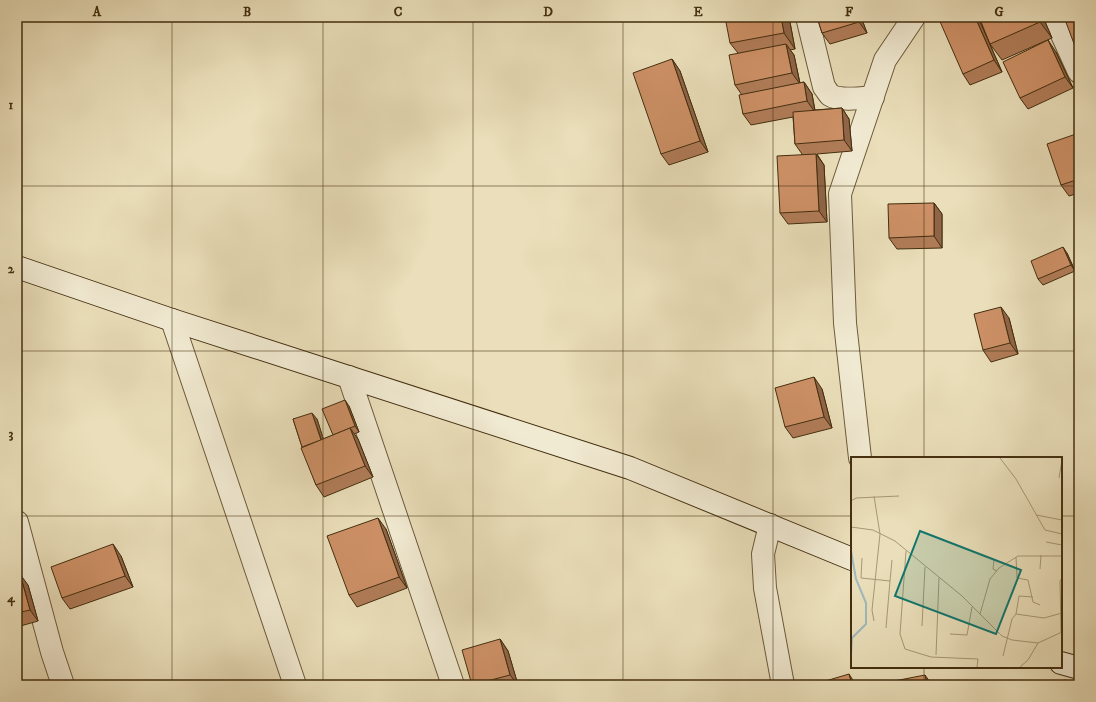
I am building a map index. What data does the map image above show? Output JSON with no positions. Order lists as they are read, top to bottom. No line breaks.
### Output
{"grid":{"columns":["A","B","C","D","E","F","G"],"rows":["1","2","3","4"]}}
